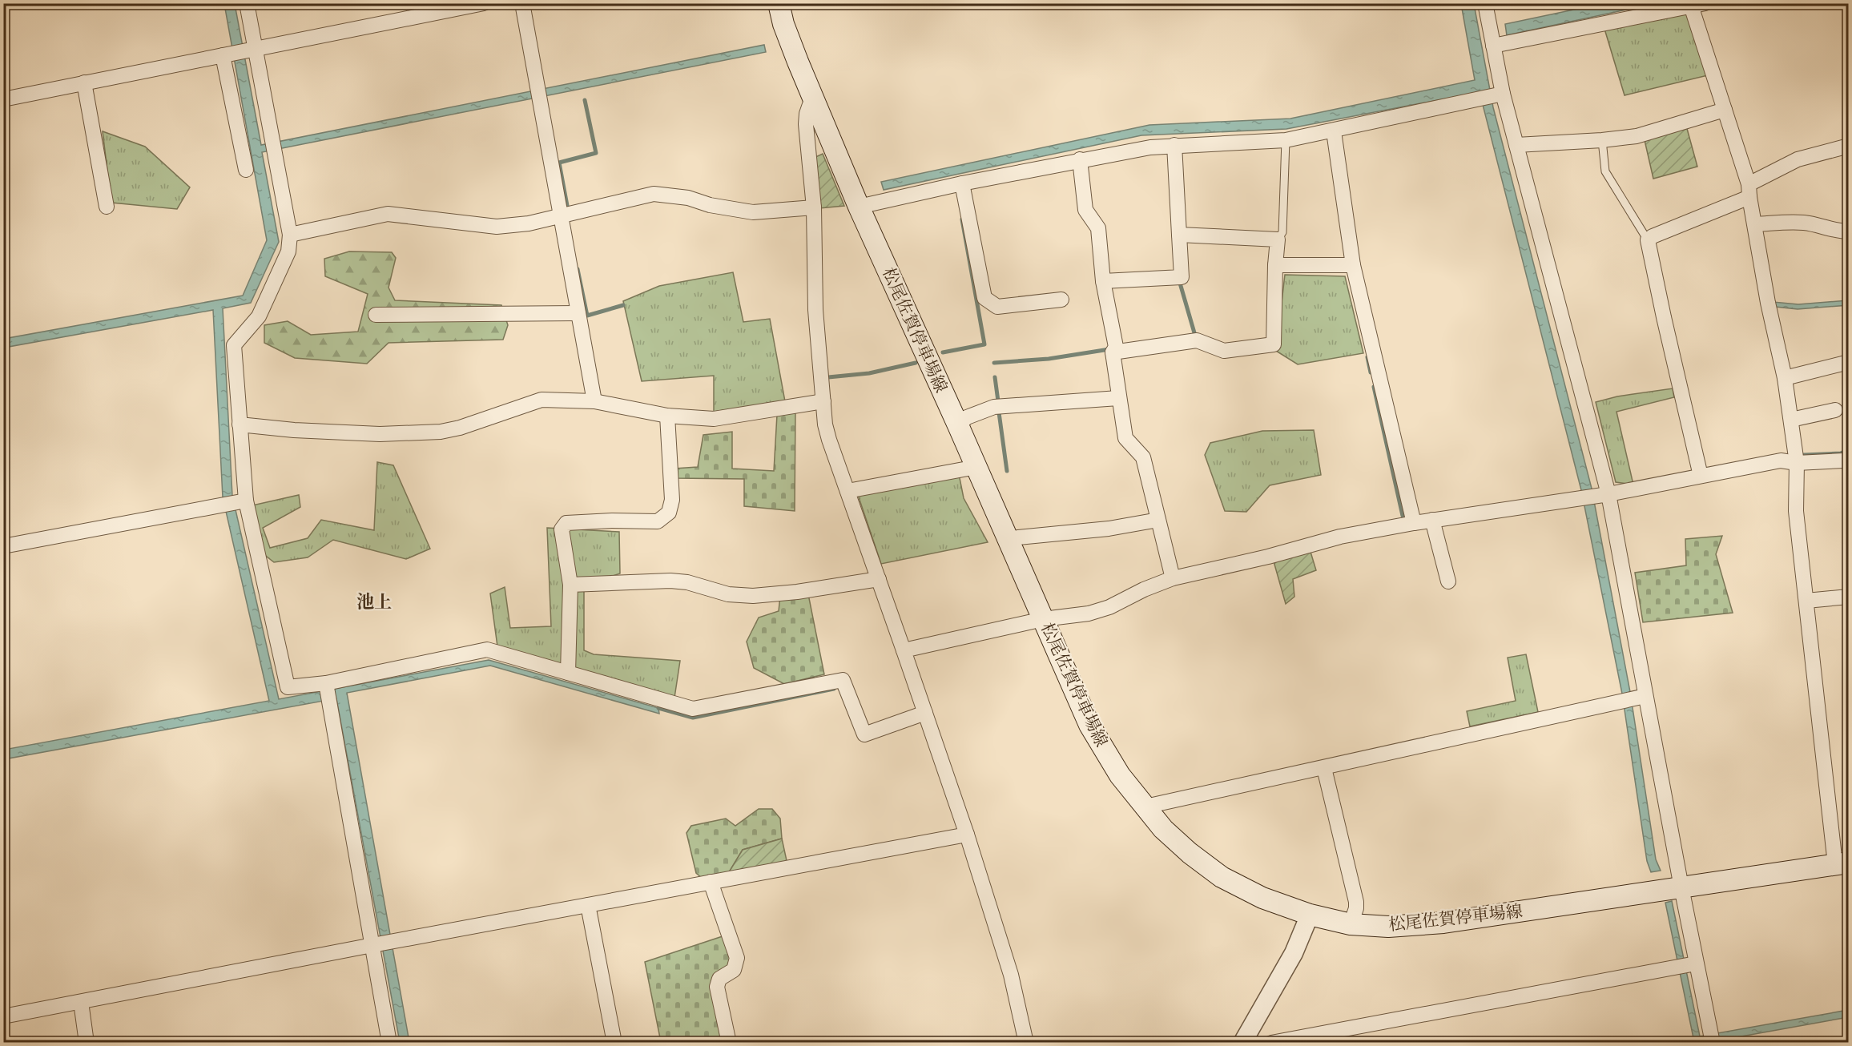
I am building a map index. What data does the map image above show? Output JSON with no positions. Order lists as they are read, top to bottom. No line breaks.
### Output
{"streets":{"main road":["松尾佐賀停車場線"]},"districts":["池上"]}
